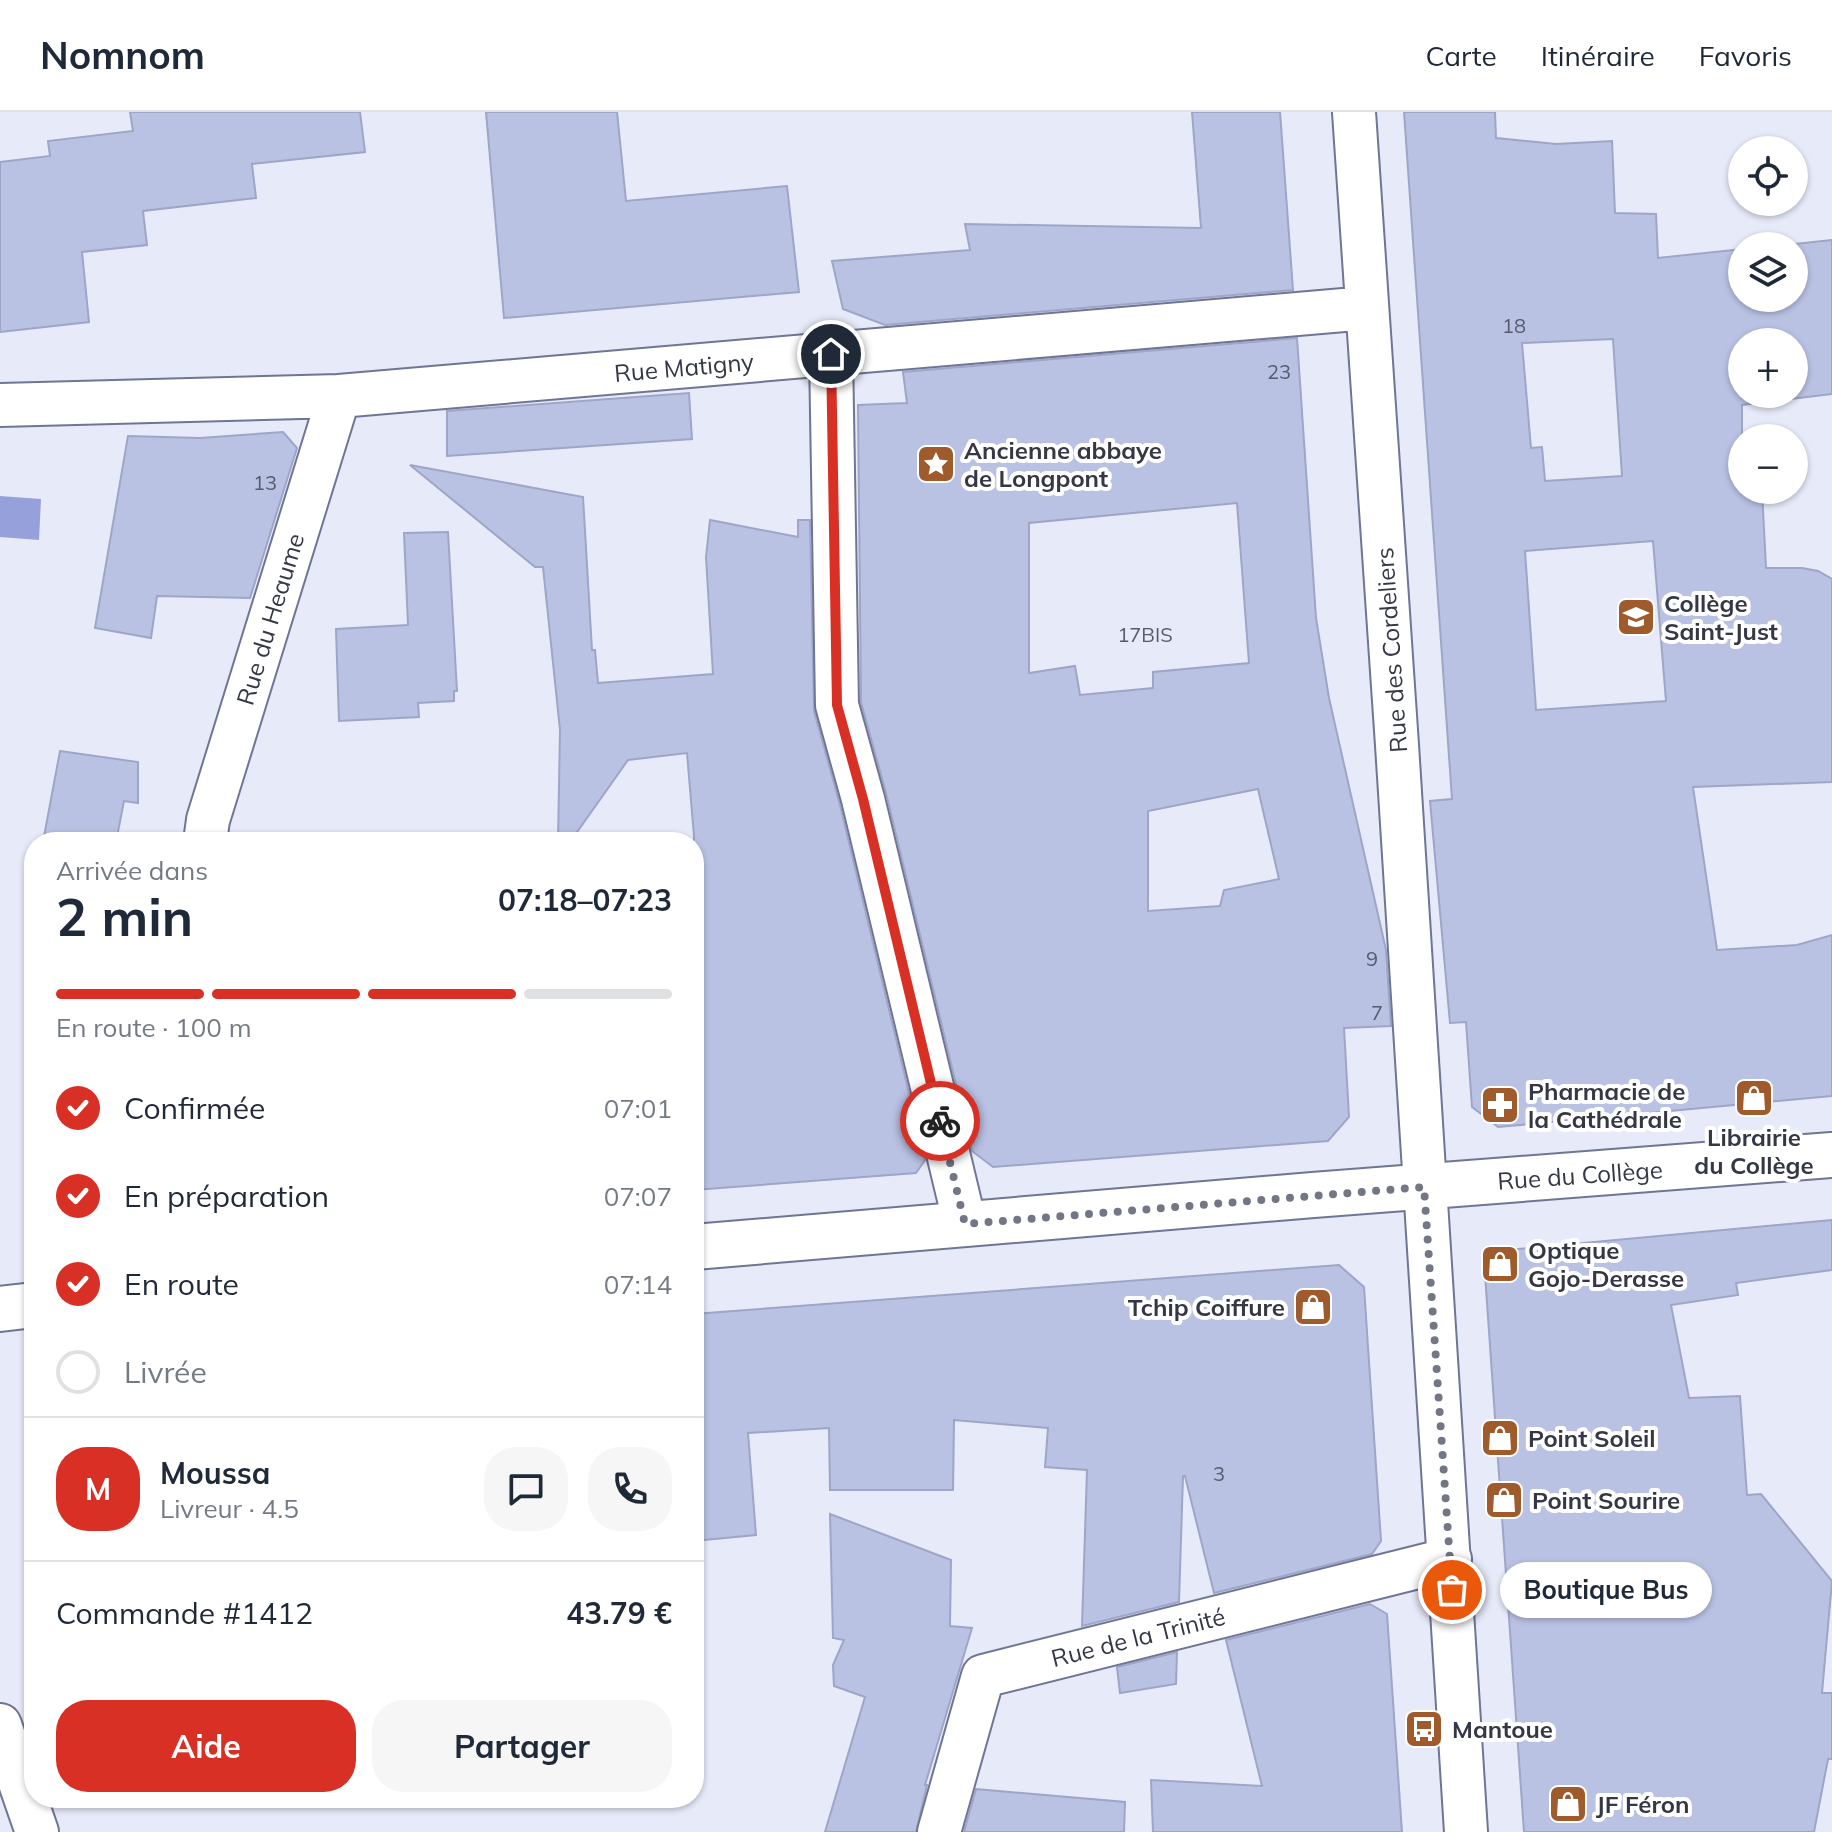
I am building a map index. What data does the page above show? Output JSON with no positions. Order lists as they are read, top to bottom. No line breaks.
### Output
{"streets":{"main road":["Rue du Collège"],"street":["Rue Matigny","Rue du Heaume","Rue des Cordeliers","Rue de la Trinité"]},"crossings":[["Rue Matigny","Rue du Heaume"],["Rue Matigny","Rue des Cordeliers"],["Rue des Cordeliers","Rue du Collège"],["Rue des Cordeliers","Rue de la Trinité"]],"places":{"place":["Ancienne abbaye de Longpont"],"school or university":["Collège Saint-Just"],"shop":["Librairie du Collège","Optique Gojo-Derasse","Tchip Coiffure","Point Soleil","Point Sourire","JF Féron"],"pharmacy":["Pharmacie de la Cathédrale"],"other":["Boutique Bus"],"bus stop":["Mantoue"]},"house_numbers":["18","23","13","17BIS","9","7","3"],"page":{"header":"Nomnom","nav":["Carte","Itinéraire","Favoris"],"map_buttons":["+","−"],"heading":["2 min","Arrivée dans","07:18–07:23"],"panel":["Moussa","Livreur · 4.5","Commande #1412","43.79 €"],"bar":"En route · 100 m","list":[["Confirmée","07:01"],["En préparation","07:07"],["En route","07:14"],"Livrée"],"round":"M","bubble":"Boutique Bus","buttons":["Aide","Partager"]}}
